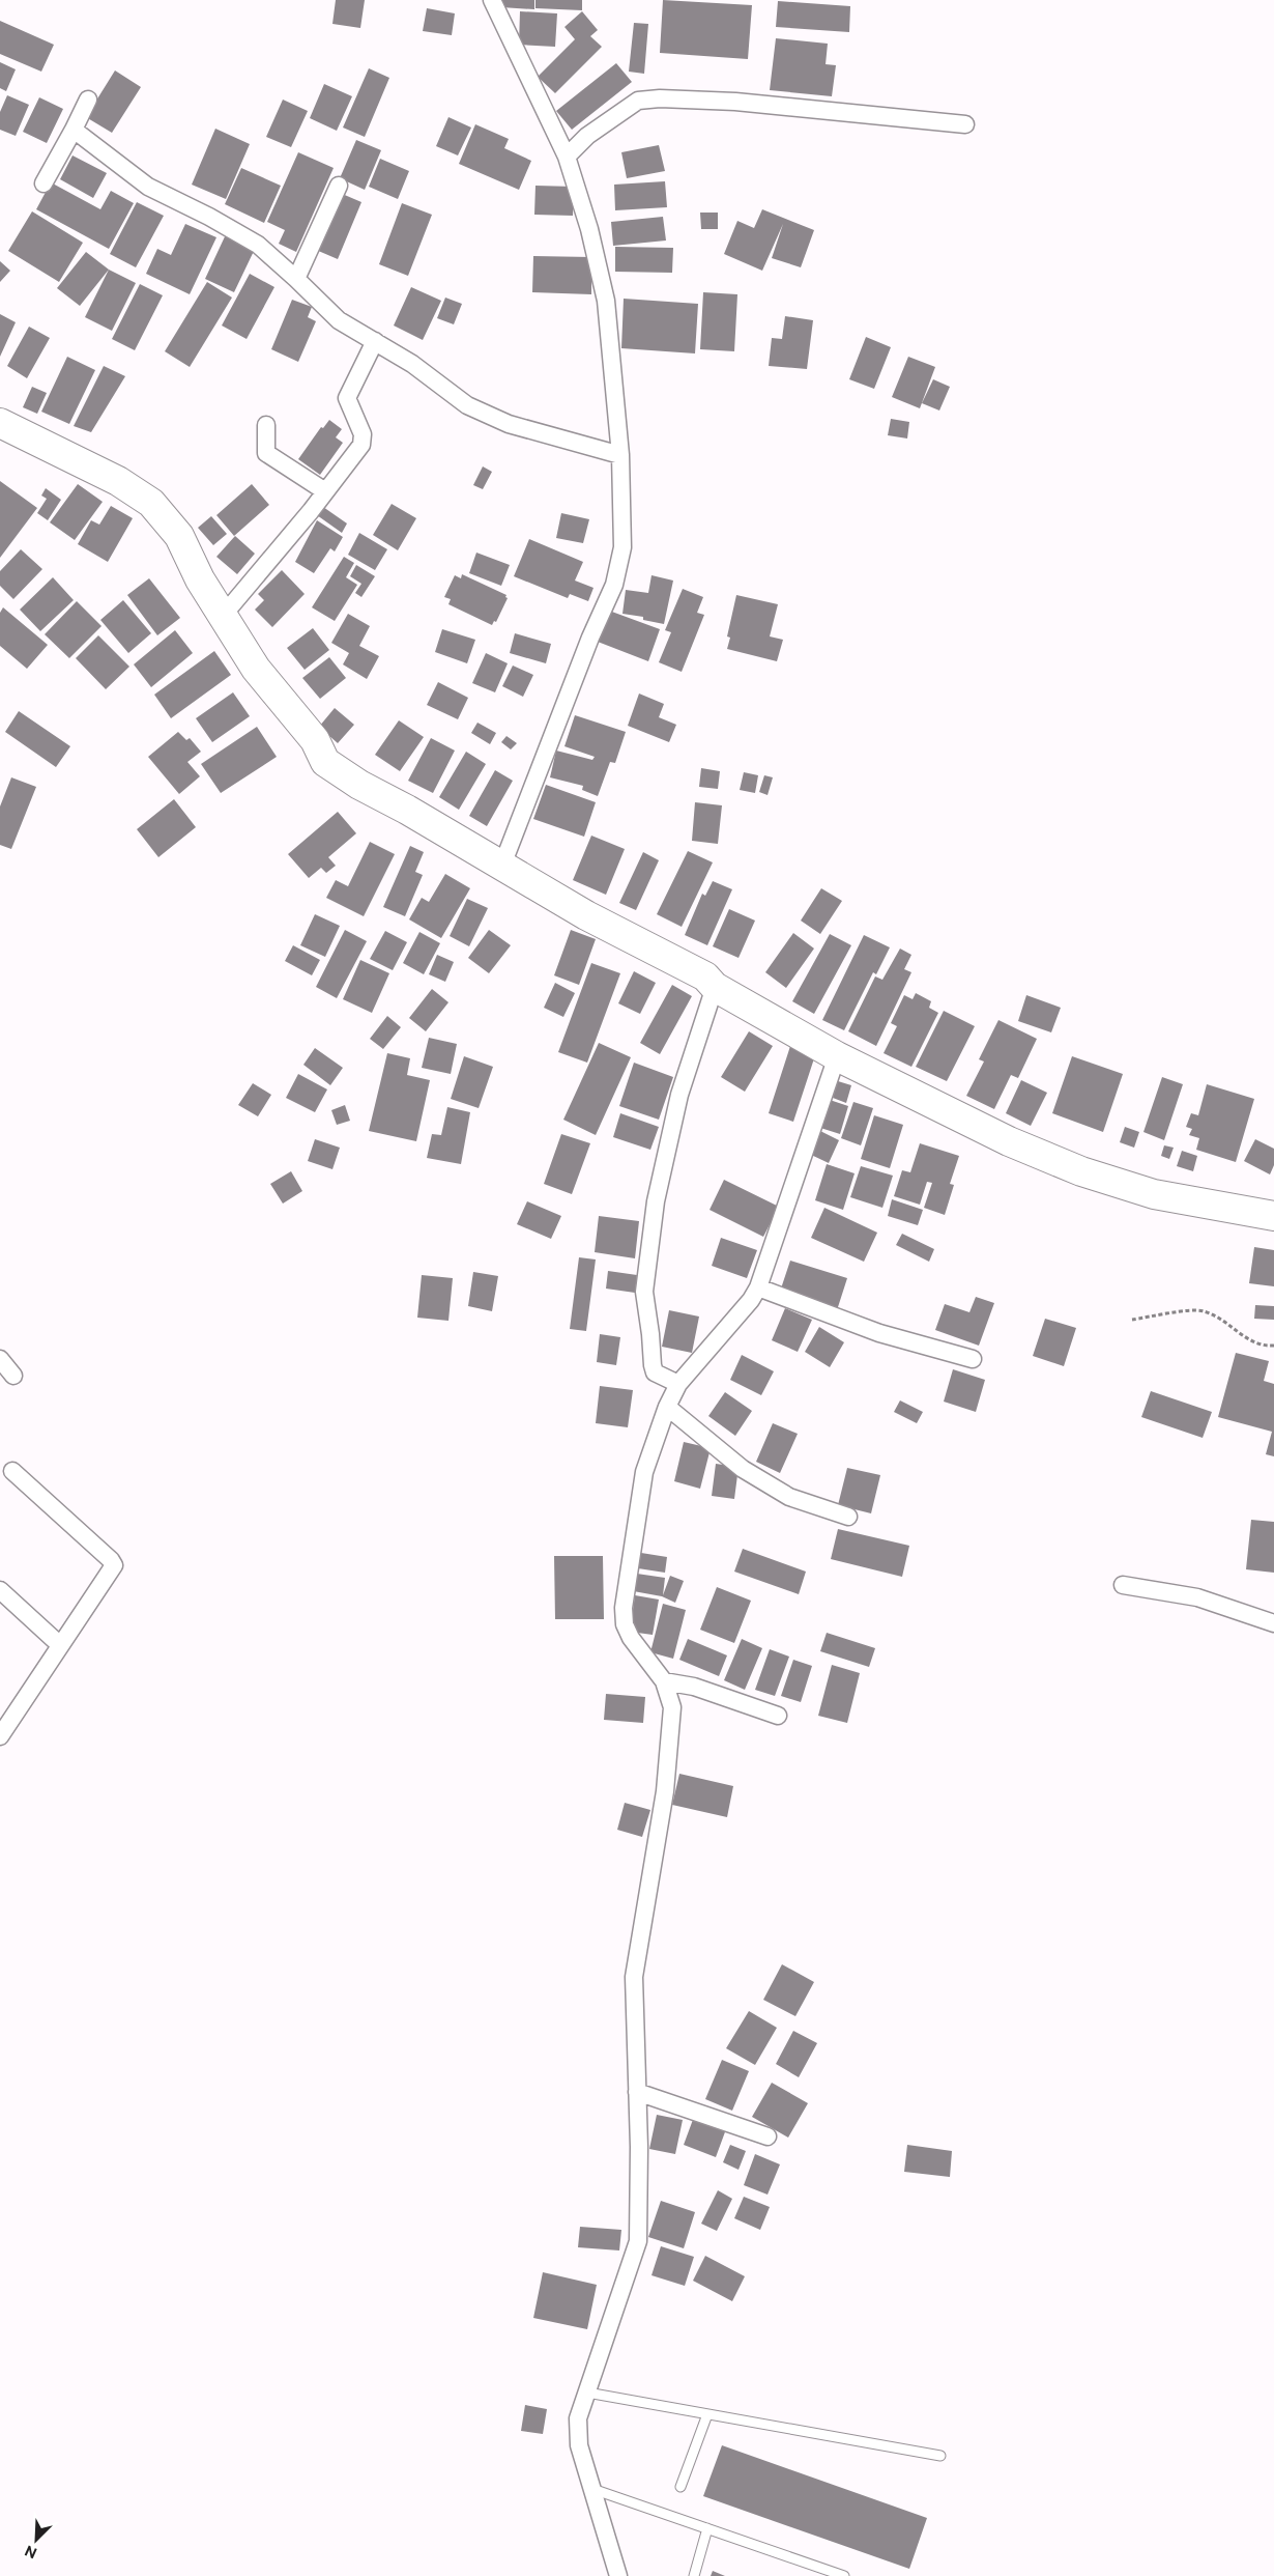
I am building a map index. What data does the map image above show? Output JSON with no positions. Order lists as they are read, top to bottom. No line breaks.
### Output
{"north":"bottom left"}
